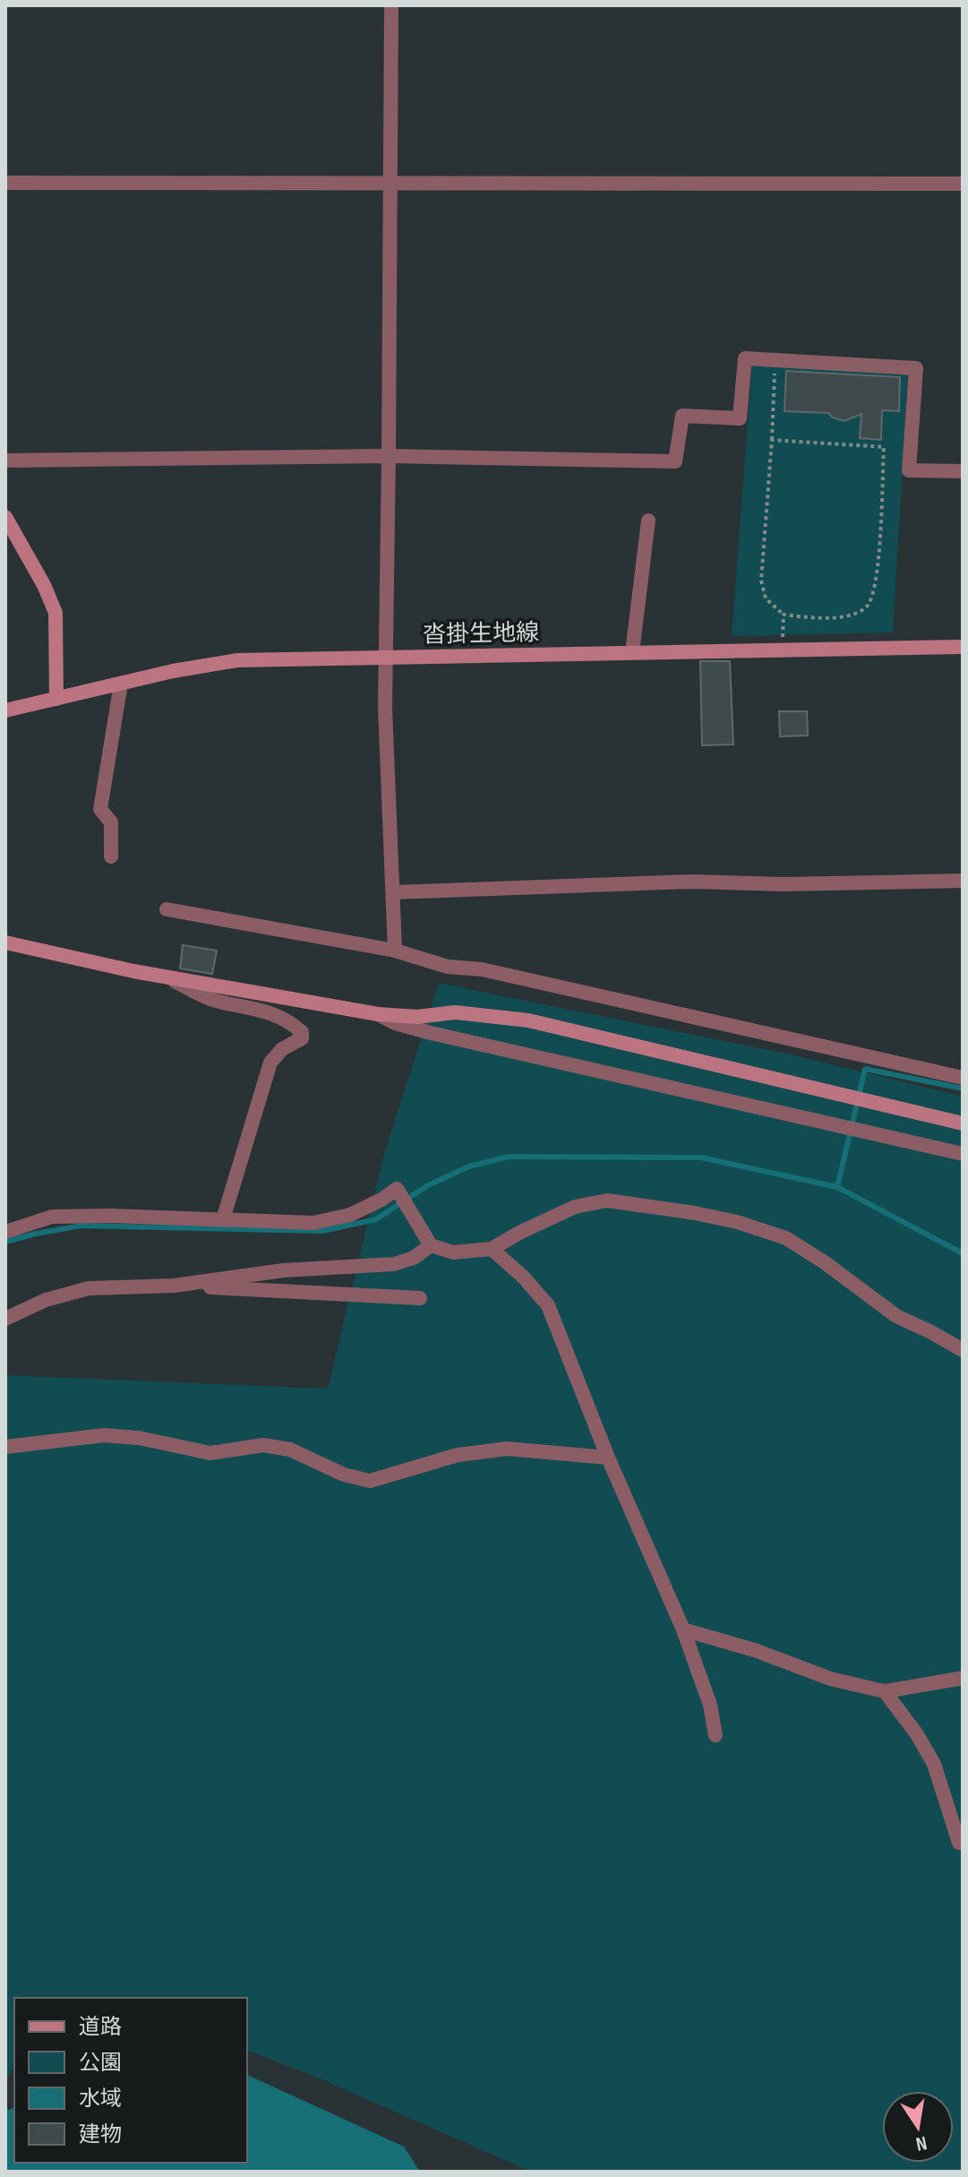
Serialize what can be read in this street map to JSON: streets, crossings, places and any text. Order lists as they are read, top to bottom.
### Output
{
  "streets": {
    "main road": ["沓掛生地線"]
  },
  "legend": [
    "道路",
    "公園",
    "水域",
    "建物"
  ],
  "north": "bottom"
}
